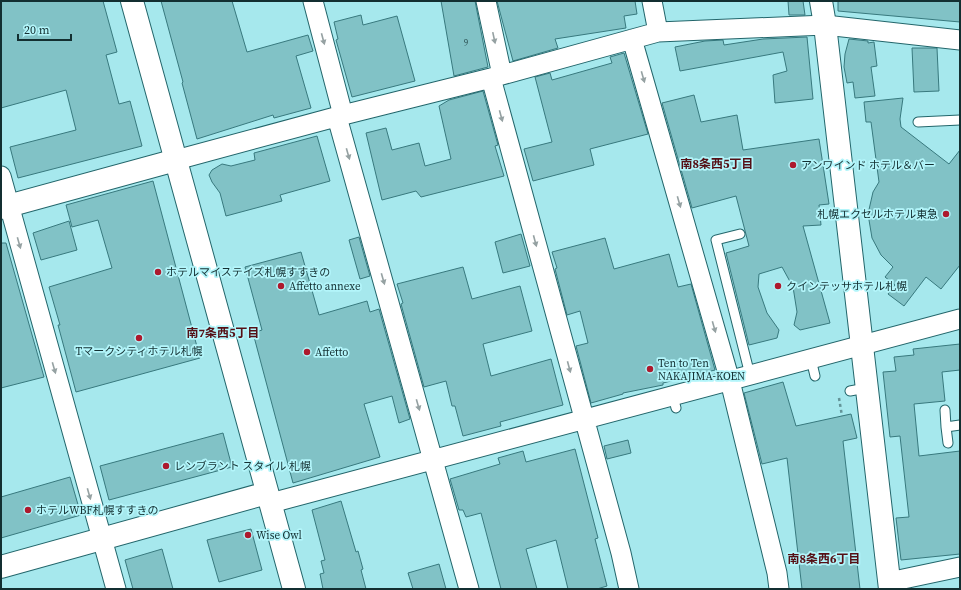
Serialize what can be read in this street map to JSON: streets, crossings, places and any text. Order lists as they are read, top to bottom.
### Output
{
  "districts": ["南8条西5丁目", "南7条西5丁目", "南8条西6丁目"],
  "places": [
    "アンワインド ホテル＆バー",
    "札幌エクセルホテル東急",
    "ホテルマイステイズ札幌すすきの",
    "Affetto annexe",
    "クインテッサホテル札幌",
    "Tマークシティホテル札幌",
    "Affetto",
    "Ten to Ten NAKAJIMA-KOEN",
    "レンブラント スタイル 札幌",
    "ホテルWBF札幌すすきの",
    "Wise Owl"
  ],
  "house_numbers": ["9"],
  "scale_bar": "20 m"
}
